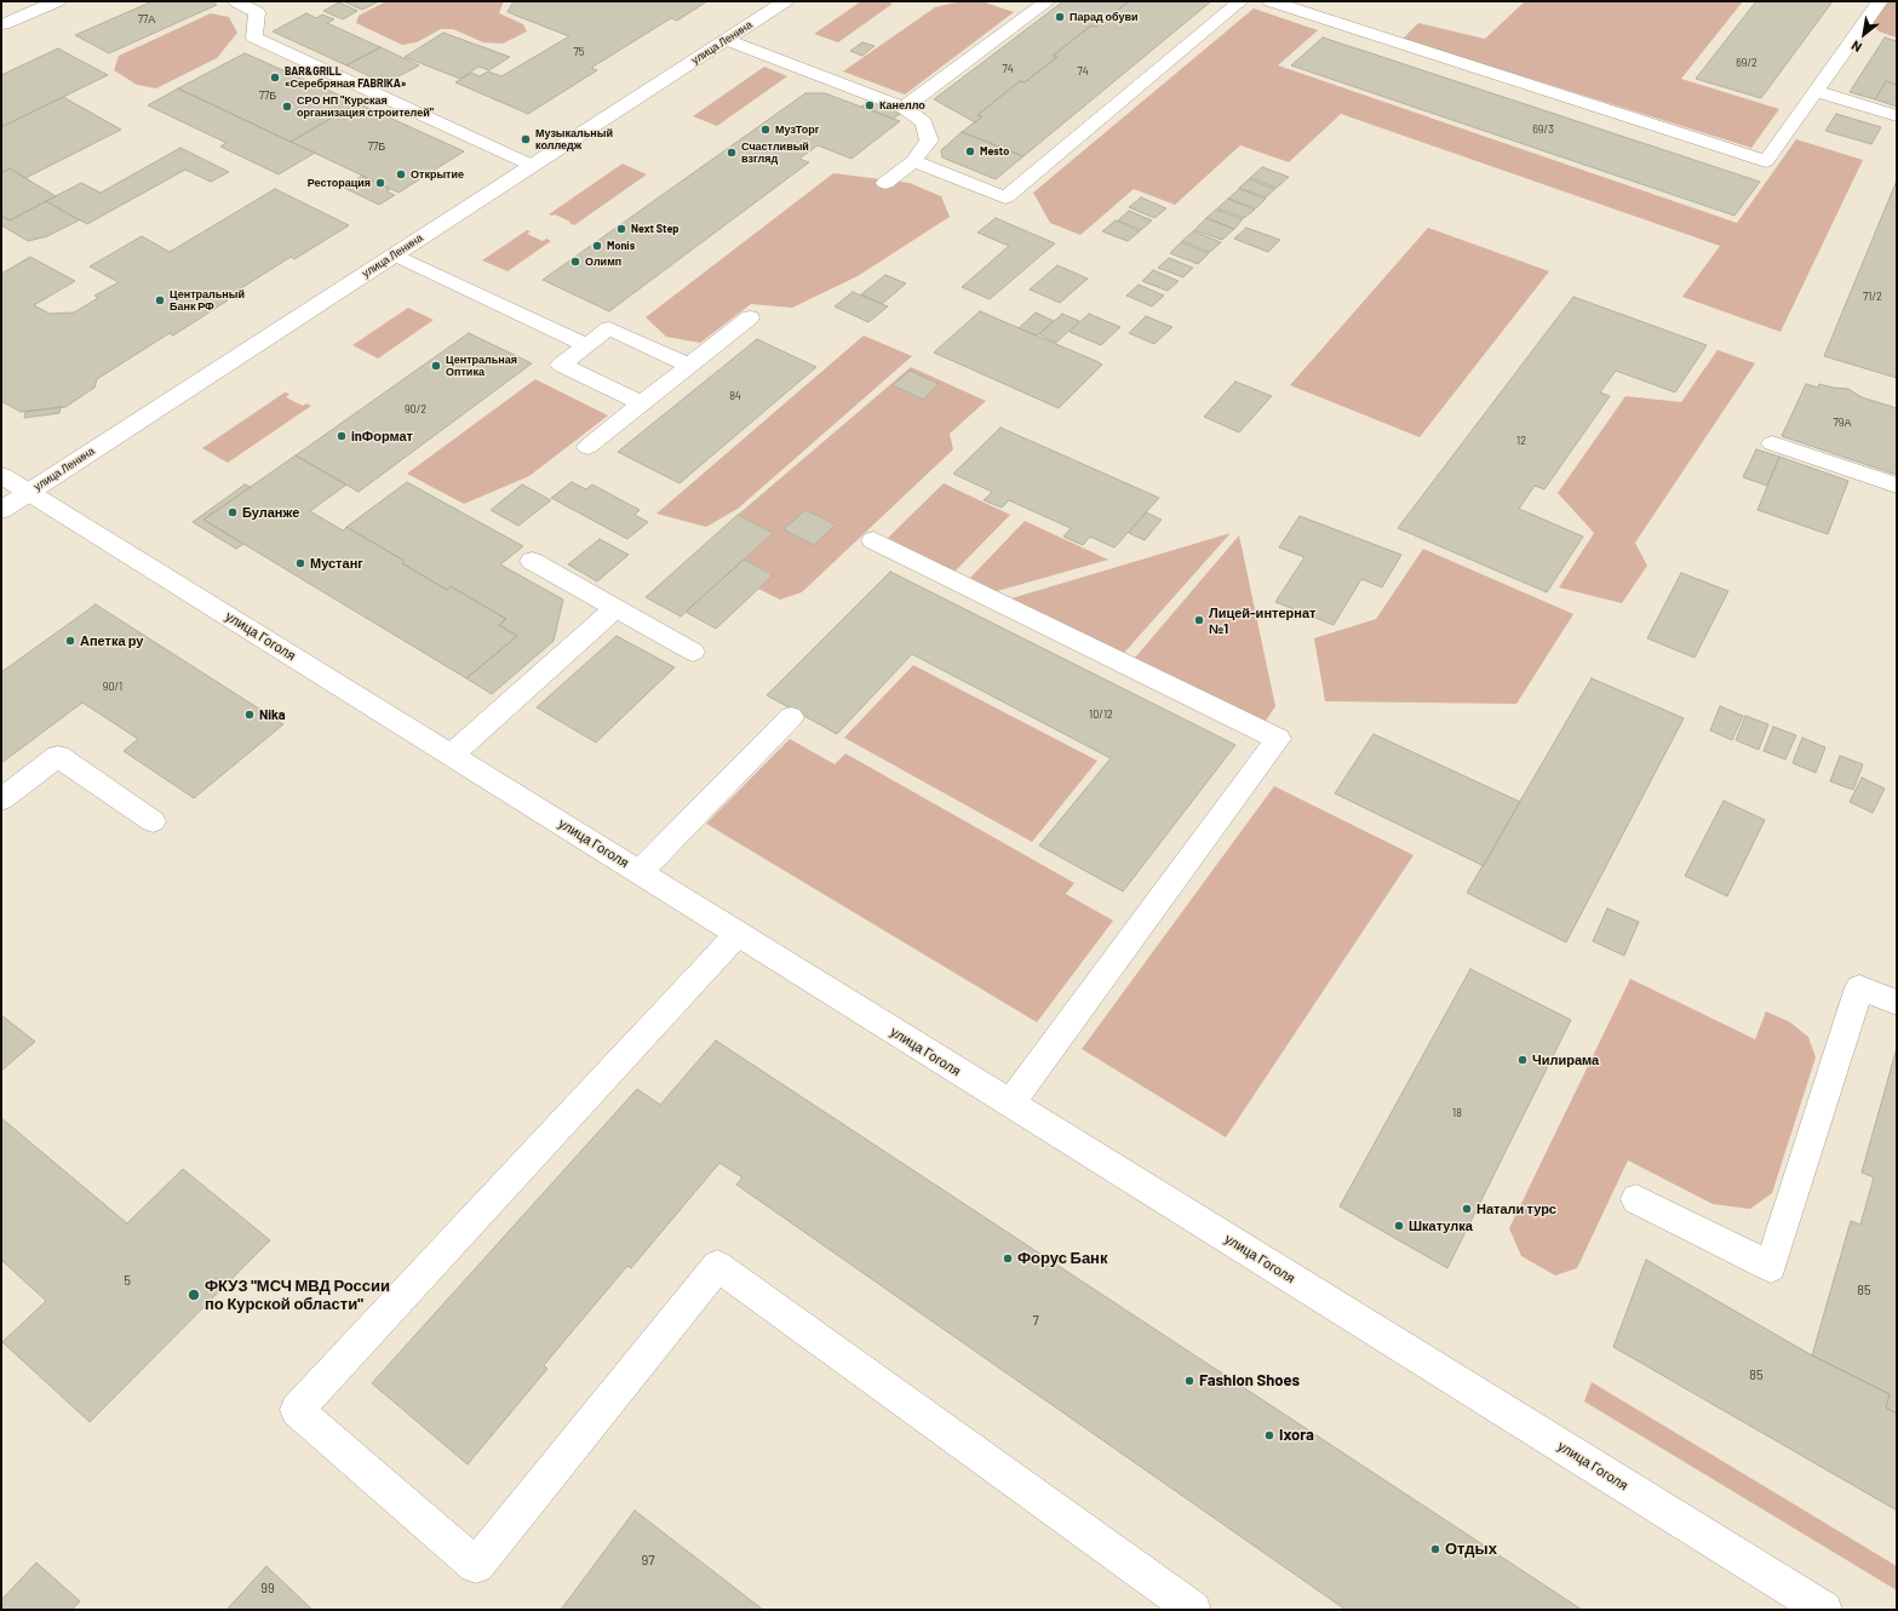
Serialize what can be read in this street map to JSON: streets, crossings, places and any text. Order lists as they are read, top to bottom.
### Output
{
  "streets": {
    "street": ["улица Ленина", "улица Гоголя"]
  },
  "crossings": [
    ["улица Ленина", "улица Гоголя"]
  ],
  "places": [
    "Парад обуви",
    "BAR&GRILL «Серебряная FABRIKA»",
    "Канелло",
    "СРО НП \"Курская организация строителей\"",
    "МузТорг",
    "Музыкальный колледж",
    "Mesto",
    "Счастливый взгляд",
    "Открытие",
    "Ресторация",
    "Next Step",
    "Monis",
    "Олимп",
    "Центральный Банк РФ",
    "Центральная Оптика",
    "inФормат",
    "Буланже",
    "Мустанг",
    "Лицей-интернат №1",
    "Апетка ру",
    "Nika",
    "Чилирама",
    "Натали турс",
    "Шкатулка",
    "Форус Банк",
    "ФКУЗ \"МСЧ МВД России по Курской области\"",
    "Fashion Shoes",
    "Ixora",
    "Отдых"
  ],
  "house_numbers": [
    "77А",
    "75",
    "69/2",
    "74",
    "74",
    "77Б",
    "69/3",
    "77Б",
    "71/2",
    "84",
    "90/2",
    "79А",
    "12",
    "90/1",
    "10/12",
    "18",
    "5",
    "85",
    "7",
    "85",
    "97",
    "99"
  ],
  "north": "bottom left"
}
